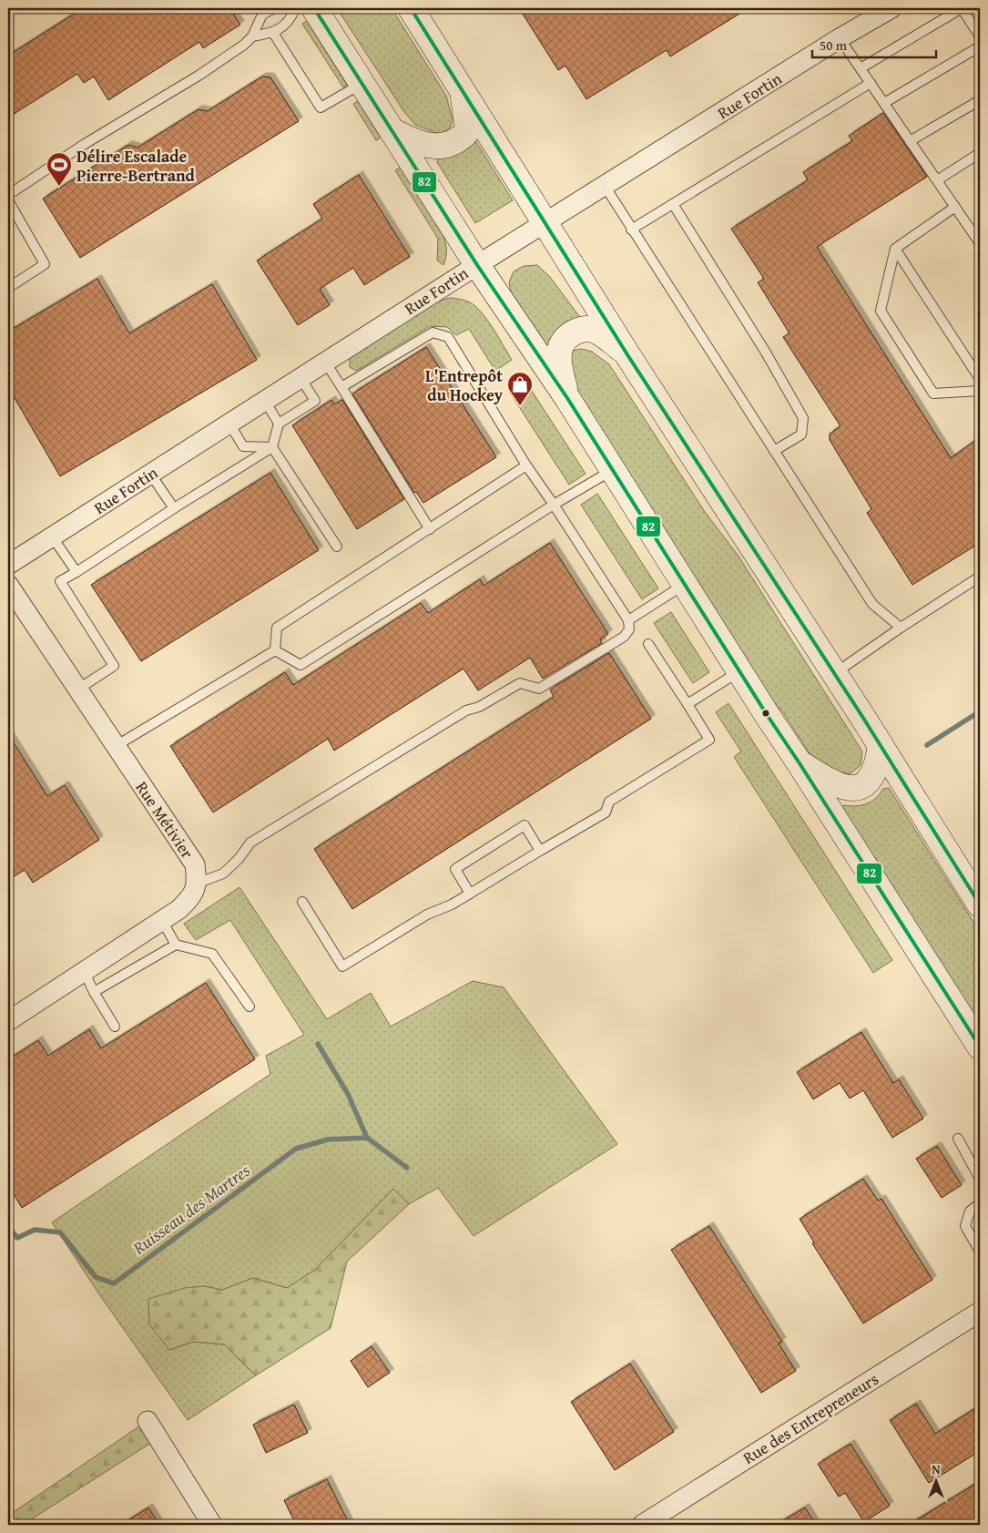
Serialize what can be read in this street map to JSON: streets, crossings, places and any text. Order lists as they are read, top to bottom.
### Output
{
  "streets": {
    "street": ["Rue Fortin", "Rue Métivier", "Rue des Entrepreneurs"]
  },
  "water": ["Ruisseau des Martres"],
  "places": {
    "sports": ["Délire Escalade Pierre-Bertrand"],
    "shop": ["L'Entrepôt du Hockey"]
  },
  "lines": ["transit line 82"],
  "scale_bar": "50 m",
  "north": "top"
}
